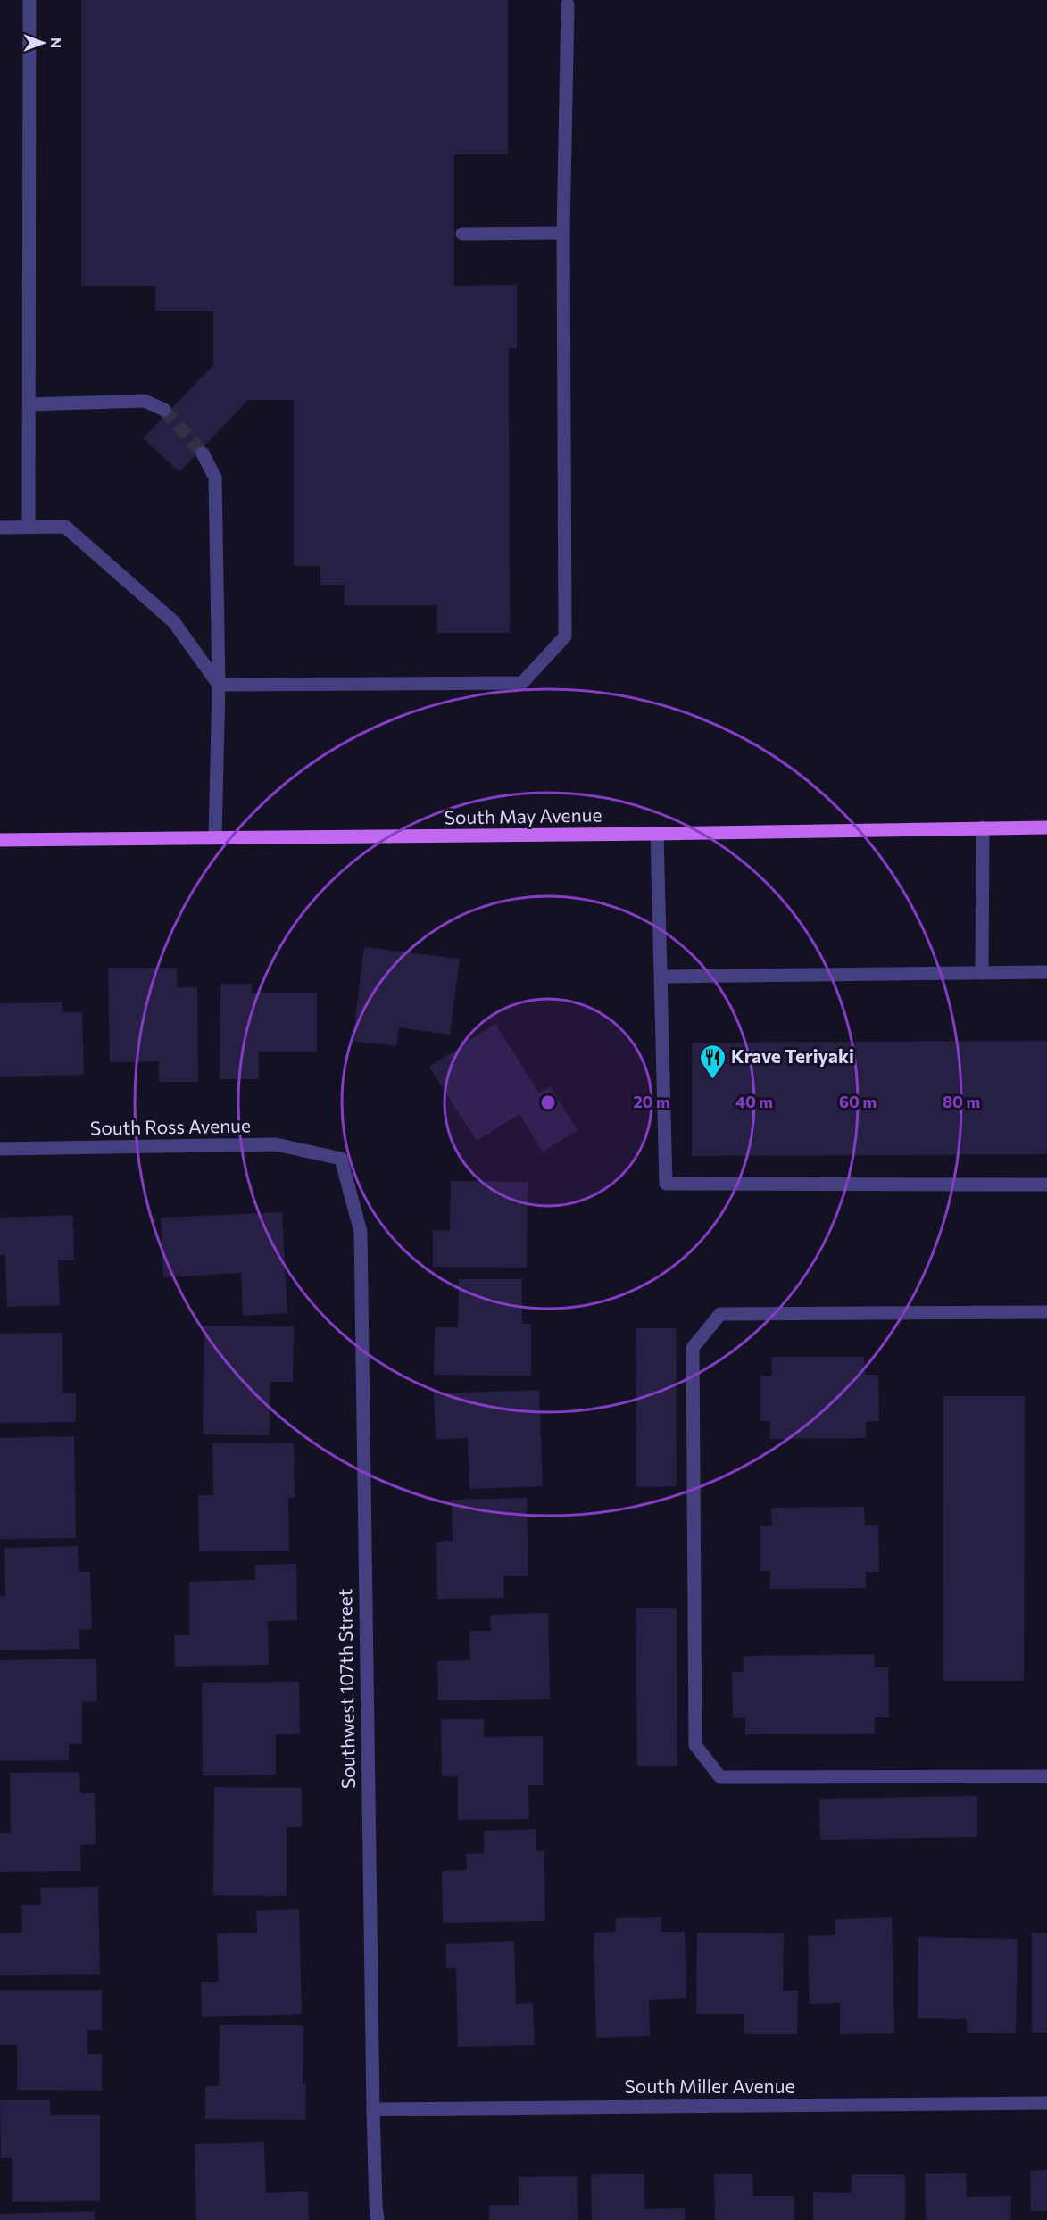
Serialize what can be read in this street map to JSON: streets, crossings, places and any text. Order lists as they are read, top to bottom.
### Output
{
  "streets": {
    "main road": ["South May Avenue"],
    "street": ["South Ross Avenue", "Southwest 107th Street", "South Miller Avenue"]
  },
  "crossings": [
    ["South Ross Avenue", "Southwest 107th Street"],
    ["Southwest 107th Street", "South Miller Avenue"]
  ],
  "places": {
    "restaurant": ["Krave Teriyaki"]
  },
  "north": "right",
  "rings": [
    "20 m",
    "40 m",
    "60 m",
    "80 m"
  ]
}
